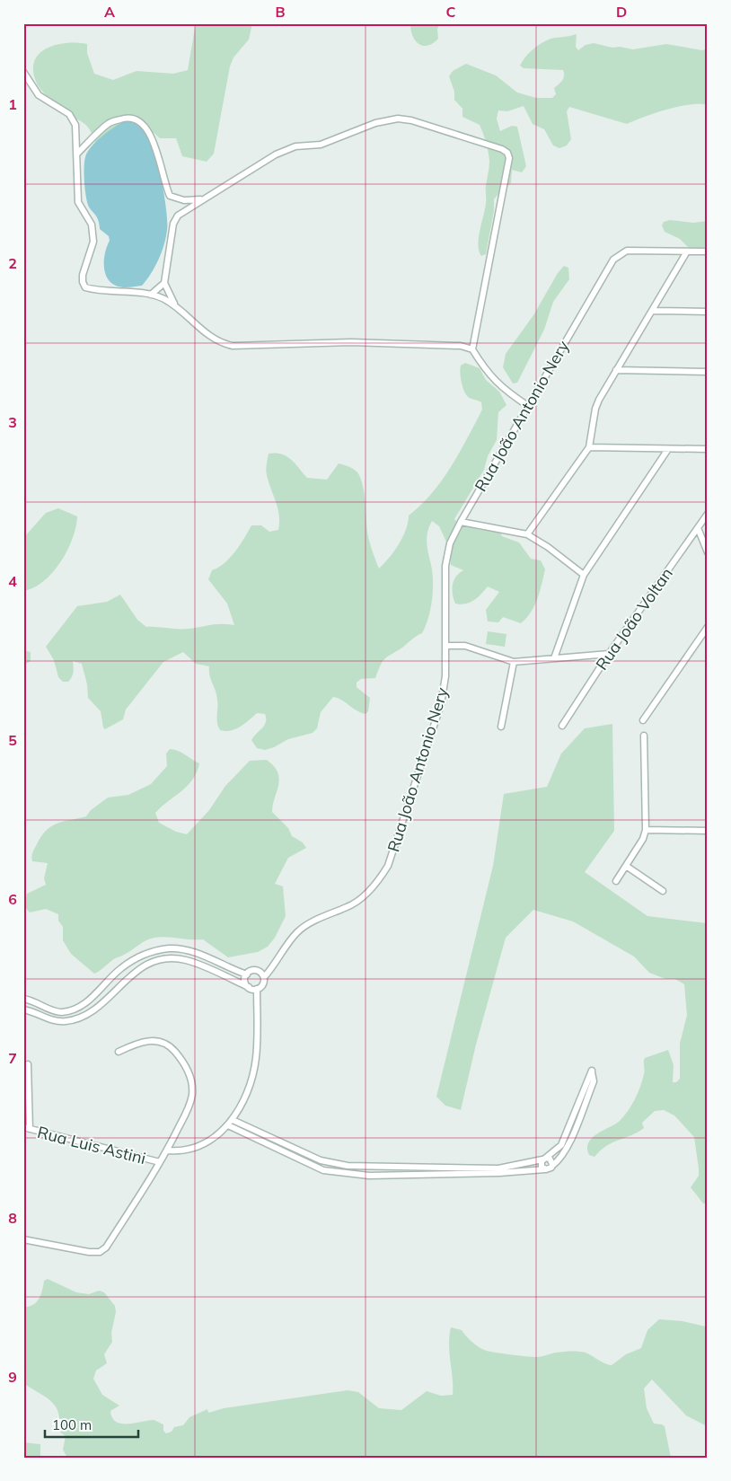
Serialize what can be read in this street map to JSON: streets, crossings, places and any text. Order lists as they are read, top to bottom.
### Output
{
  "streets": {
    "street": ["Rua João Antonio Nery", "Rua João Voltan", "Rua Luis Astini"]
  },
  "scale_bar": "100 m",
  "grid": {
    "columns": [
      "A",
      "B",
      "C",
      "D"
    ],
    "rows": [
      "1",
      "2",
      "3",
      "4",
      "5",
      "6",
      "7",
      "8",
      "9"
    ]
  }
}
